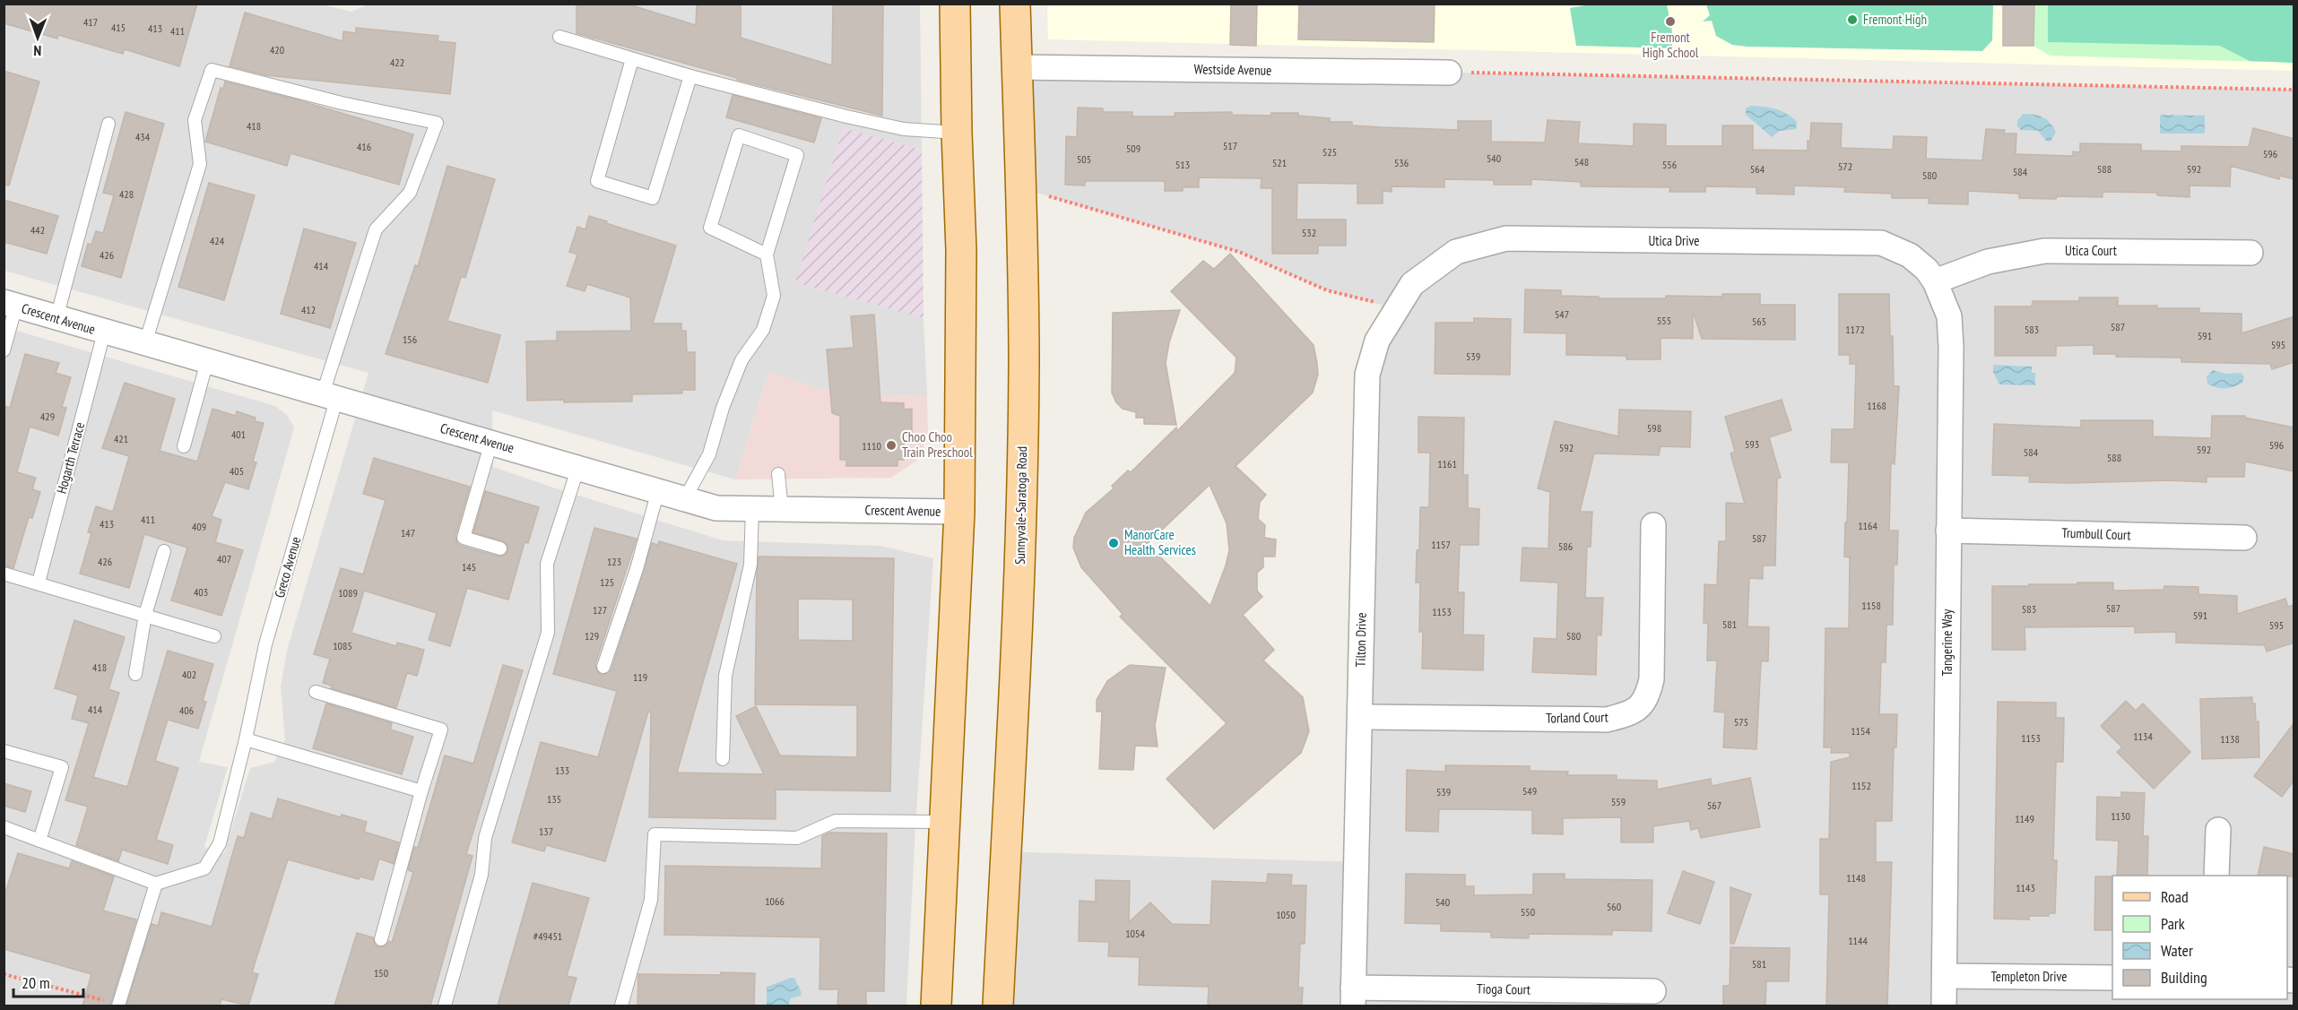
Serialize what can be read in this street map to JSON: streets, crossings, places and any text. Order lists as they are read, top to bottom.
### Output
{
  "streets": {
    "main road": ["Sunnyvale-Saratoga Road"],
    "street": [
      "Westside Avenue",
      "Utica Drive",
      "Utica Court",
      "Crescent Avenue",
      "Trumbull Court",
      "Tilton Drive",
      "Tangerine Way",
      "Torland Court",
      "Templeton Drive",
      "Tioga Court"
    ],
    "lane": ["Hogarth Terrace", "Greco Avenue"]
  },
  "crossings": [
    ["Westside Avenue", "Sunnyvale-Saratoga Road"],
    ["Utica Drive", "Utica Court"],
    ["Utica Drive", "Tilton Drive"],
    ["Utica Drive", "Tangerine Way"],
    ["Utica Court", "Tangerine Way"],
    ["Crescent Avenue", "Hogarth Terrace"],
    ["Crescent Avenue", "Greco Avenue"],
    ["Trumbull Court", "Tangerine Way"],
    ["Tilton Drive", "Torland Court"],
    ["Tilton Drive", "Tioga Court"],
    ["Tangerine Way", "Templeton Drive"]
  ],
  "places": [
    "Fremont High",
    "Fremont High School",
    "Choo Choo Train Preschool",
    "ManorCare Health Services"
  ],
  "house_numbers": [
    "417",
    "415",
    "413",
    "411",
    "420",
    "422",
    "418",
    "434",
    "517",
    "416",
    "509",
    "525",
    "596",
    "540",
    "505",
    "548",
    "521",
    "536",
    "513",
    "556",
    "572",
    "564",
    "588",
    "592",
    "584",
    "580",
    "428",
    "442",
    "532",
    "424",
    "426",
    "414",
    "412",
    "547",
    "555",
    "565",
    "587",
    "1172",
    "583",
    "591",
    "156",
    "595",
    "539",
    "1168",
    "429",
    "598",
    "401",
    "421",
    "593",
    "596",
    "1110",
    "592",
    "592",
    "584",
    "588",
    "1161",
    "405",
    "411",
    "413",
    "1164",
    "409",
    "147",
    "587",
    "1157",
    "586",
    "407",
    "426",
    "123",
    "145",
    "125",
    "403",
    "1089",
    "1158",
    "587",
    "583",
    "127",
    "1153",
    "591",
    "581",
    "595",
    "129",
    "580",
    "1085",
    "418",
    "402",
    "119",
    "414",
    "406",
    "575",
    "1154",
    "1134",
    "1153",
    "1138",
    "133",
    "1152",
    "549",
    "539",
    "135",
    "559",
    "567",
    "1130",
    "1149",
    "137",
    "1148",
    "1143",
    "1066",
    "540",
    "560",
    "550",
    "1050",
    "1054",
    "#49451",
    "1144",
    "581",
    "150"
  ],
  "legend": [
    "Road",
    "Park",
    "Water",
    "Building"
  ],
  "scale_bar": "20 m",
  "north": "bottom"
}
